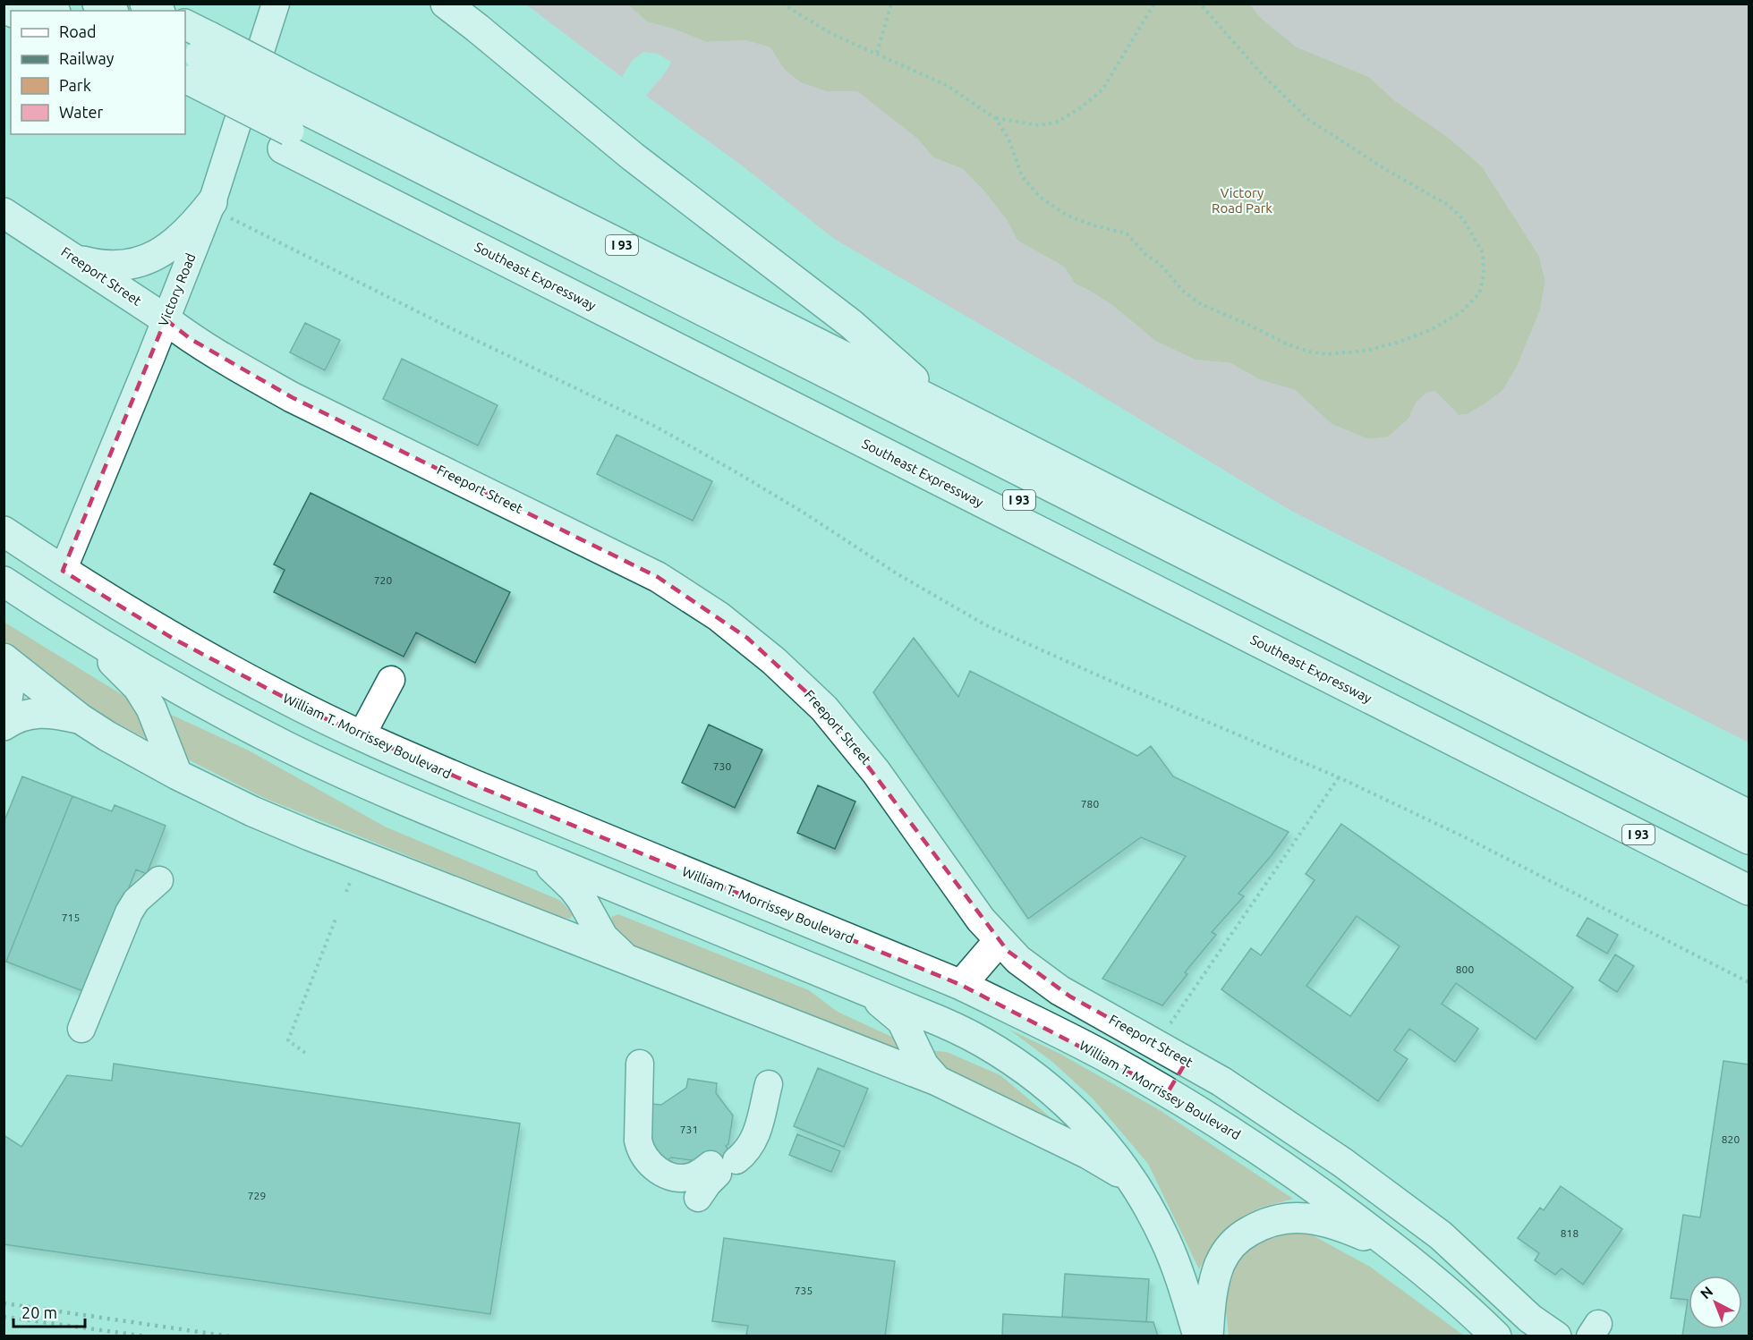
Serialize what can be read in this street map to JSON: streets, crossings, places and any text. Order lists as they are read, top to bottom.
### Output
{
  "streets": {
    "main road": [
      "I 93",
      "Freeport Street",
      "Southeast Expressway",
      "William T. Morrissey Boulevard"
    ],
    "street": ["Victory Road"]
  },
  "crossings": [
    ["I 93", "Southeast Expressway"],
    ["Freeport Street", "Victory Road"],
    ["Victory Road", "William T. Morrissey Boulevard"]
  ],
  "parks": ["Victory Road Park"],
  "house_numbers": [
    "720",
    "730",
    "780",
    "715",
    "800",
    "731",
    "820",
    "729",
    "818",
    "735"
  ],
  "legend": [
    "Road",
    "Railway",
    "Park",
    "Water"
  ],
  "scale_bar": "20 m",
  "north": "top left"
}
